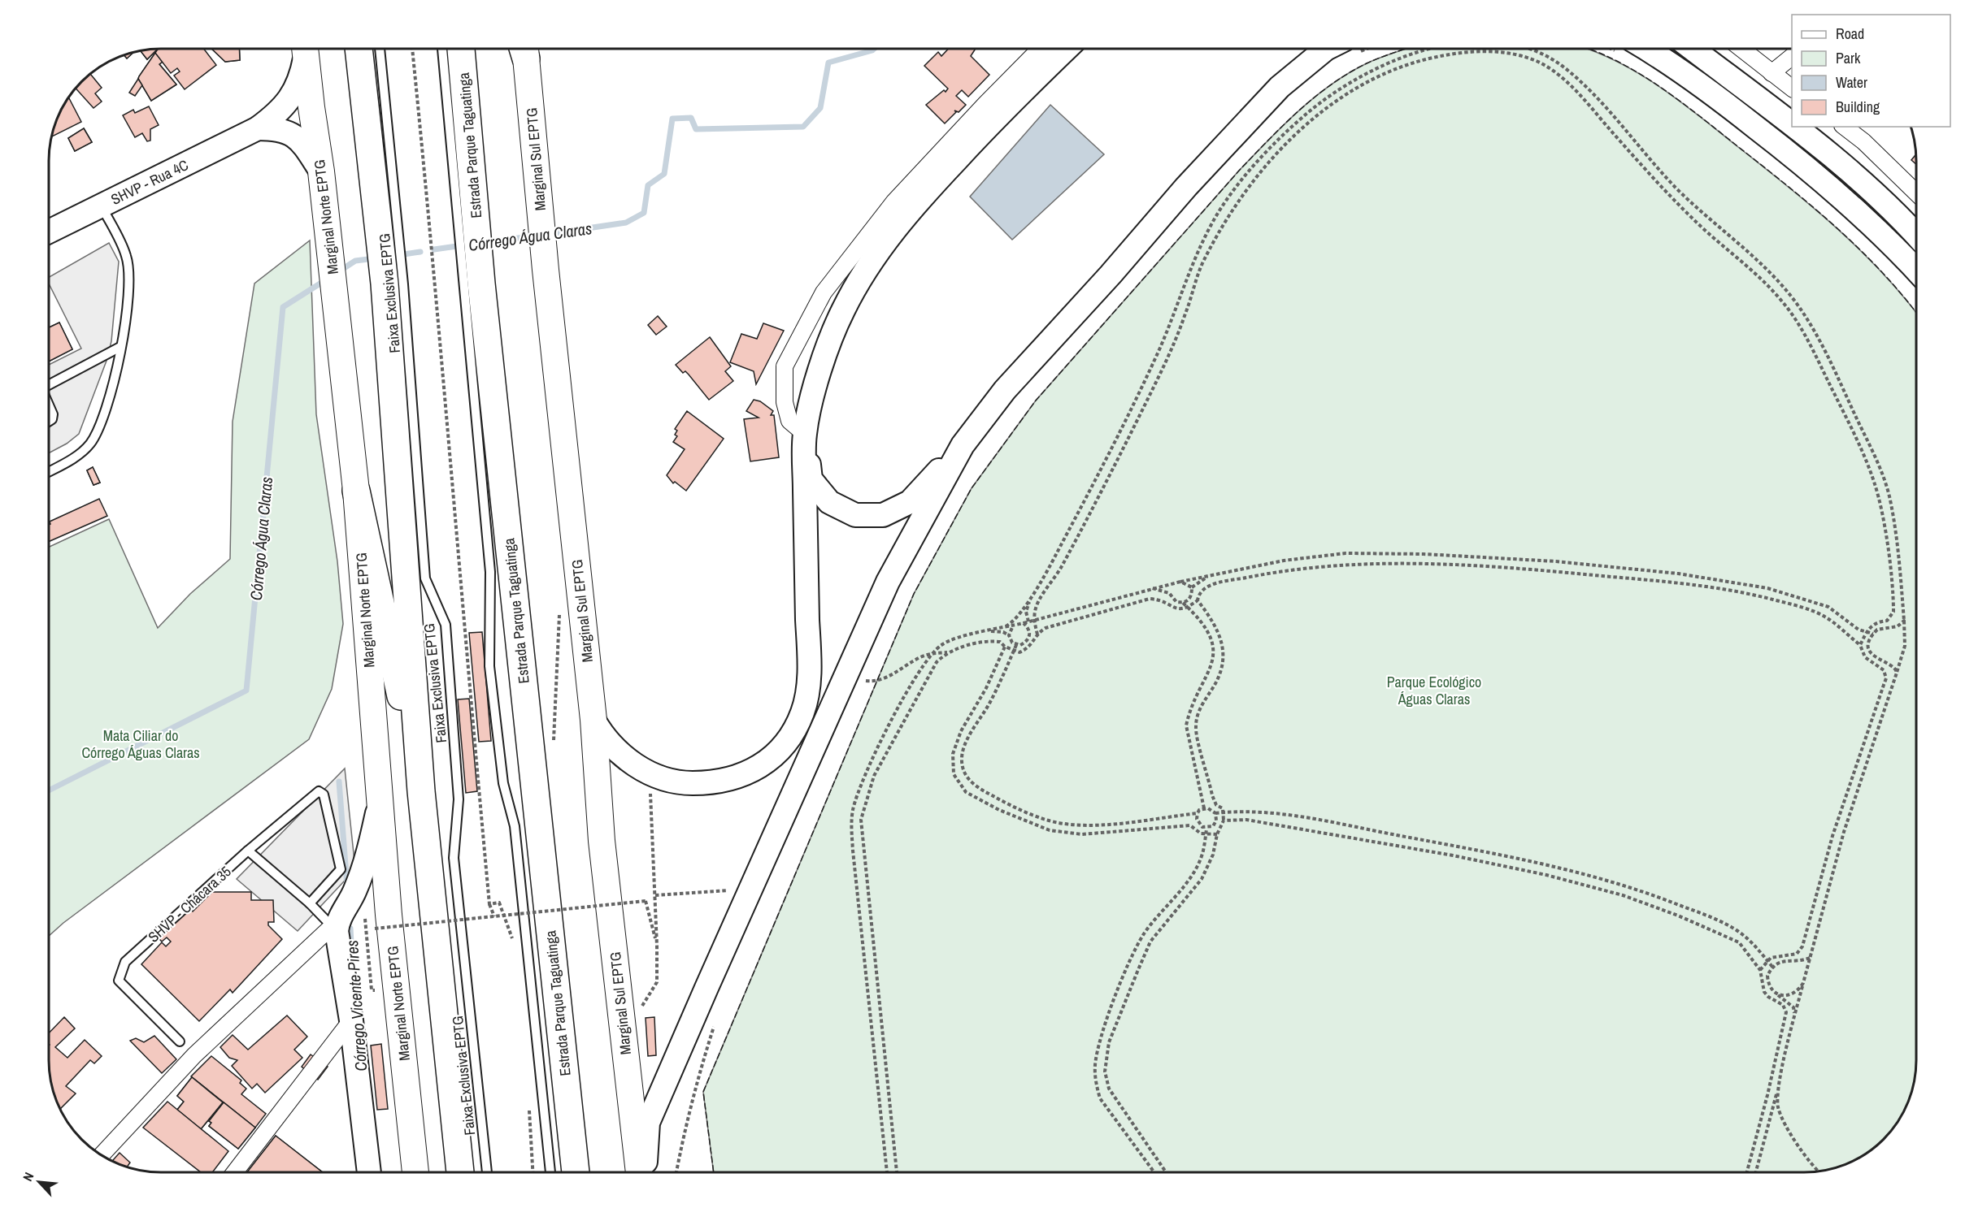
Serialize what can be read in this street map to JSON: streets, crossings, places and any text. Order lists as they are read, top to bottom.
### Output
{
  "streets": {
    "highway": ["Estrada Parque Taguatinga"],
    "main road": ["Marginal Sul EPTG", "Marginal Norte EPTG"],
    "street": ["SHVP - Rua 4C"],
    "lane": ["Faixa Exclusiva EPTG", "SHVP - Chácara 35"]
  },
  "water": ["Córrego Água Claras", "Córrego Vicente Pires"],
  "parks": ["Parque Ecológico Águas Claras", "Mata Ciliar do Córrego Águas Claras"],
  "legend": [
    "Road",
    "Park",
    "Water",
    "Building"
  ],
  "north": "top left"
}
